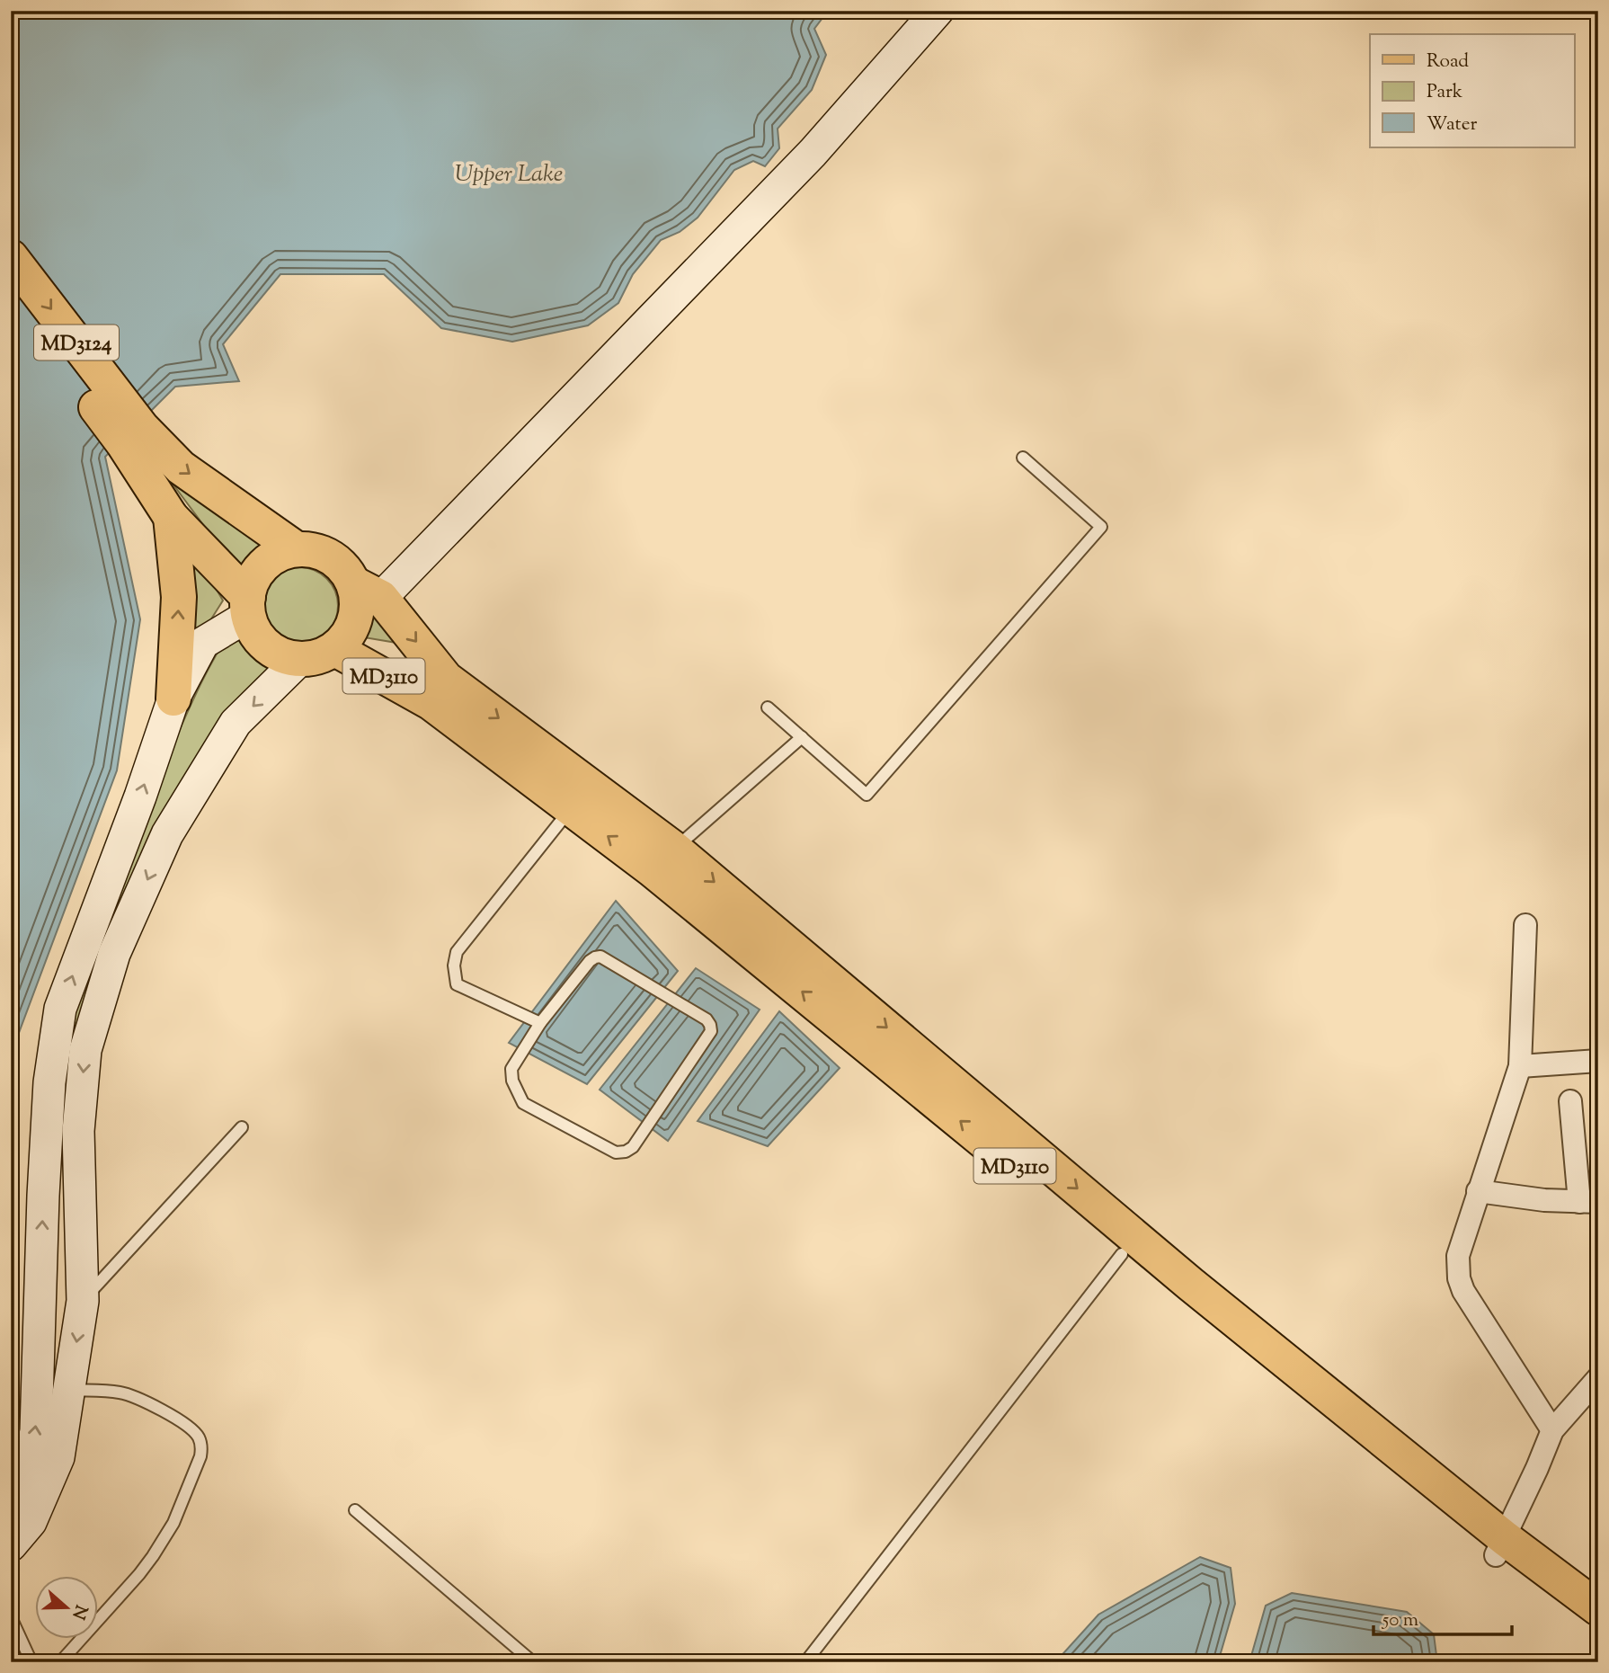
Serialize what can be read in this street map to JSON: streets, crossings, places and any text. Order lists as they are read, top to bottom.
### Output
{
  "streets": {
    "main road": ["MD3124", "MD3110"]
  },
  "water": ["Upper Lake"],
  "legend": ["Road", "Park", "Water"],
  "scale_bar": "50 m",
  "north": "right"
}
